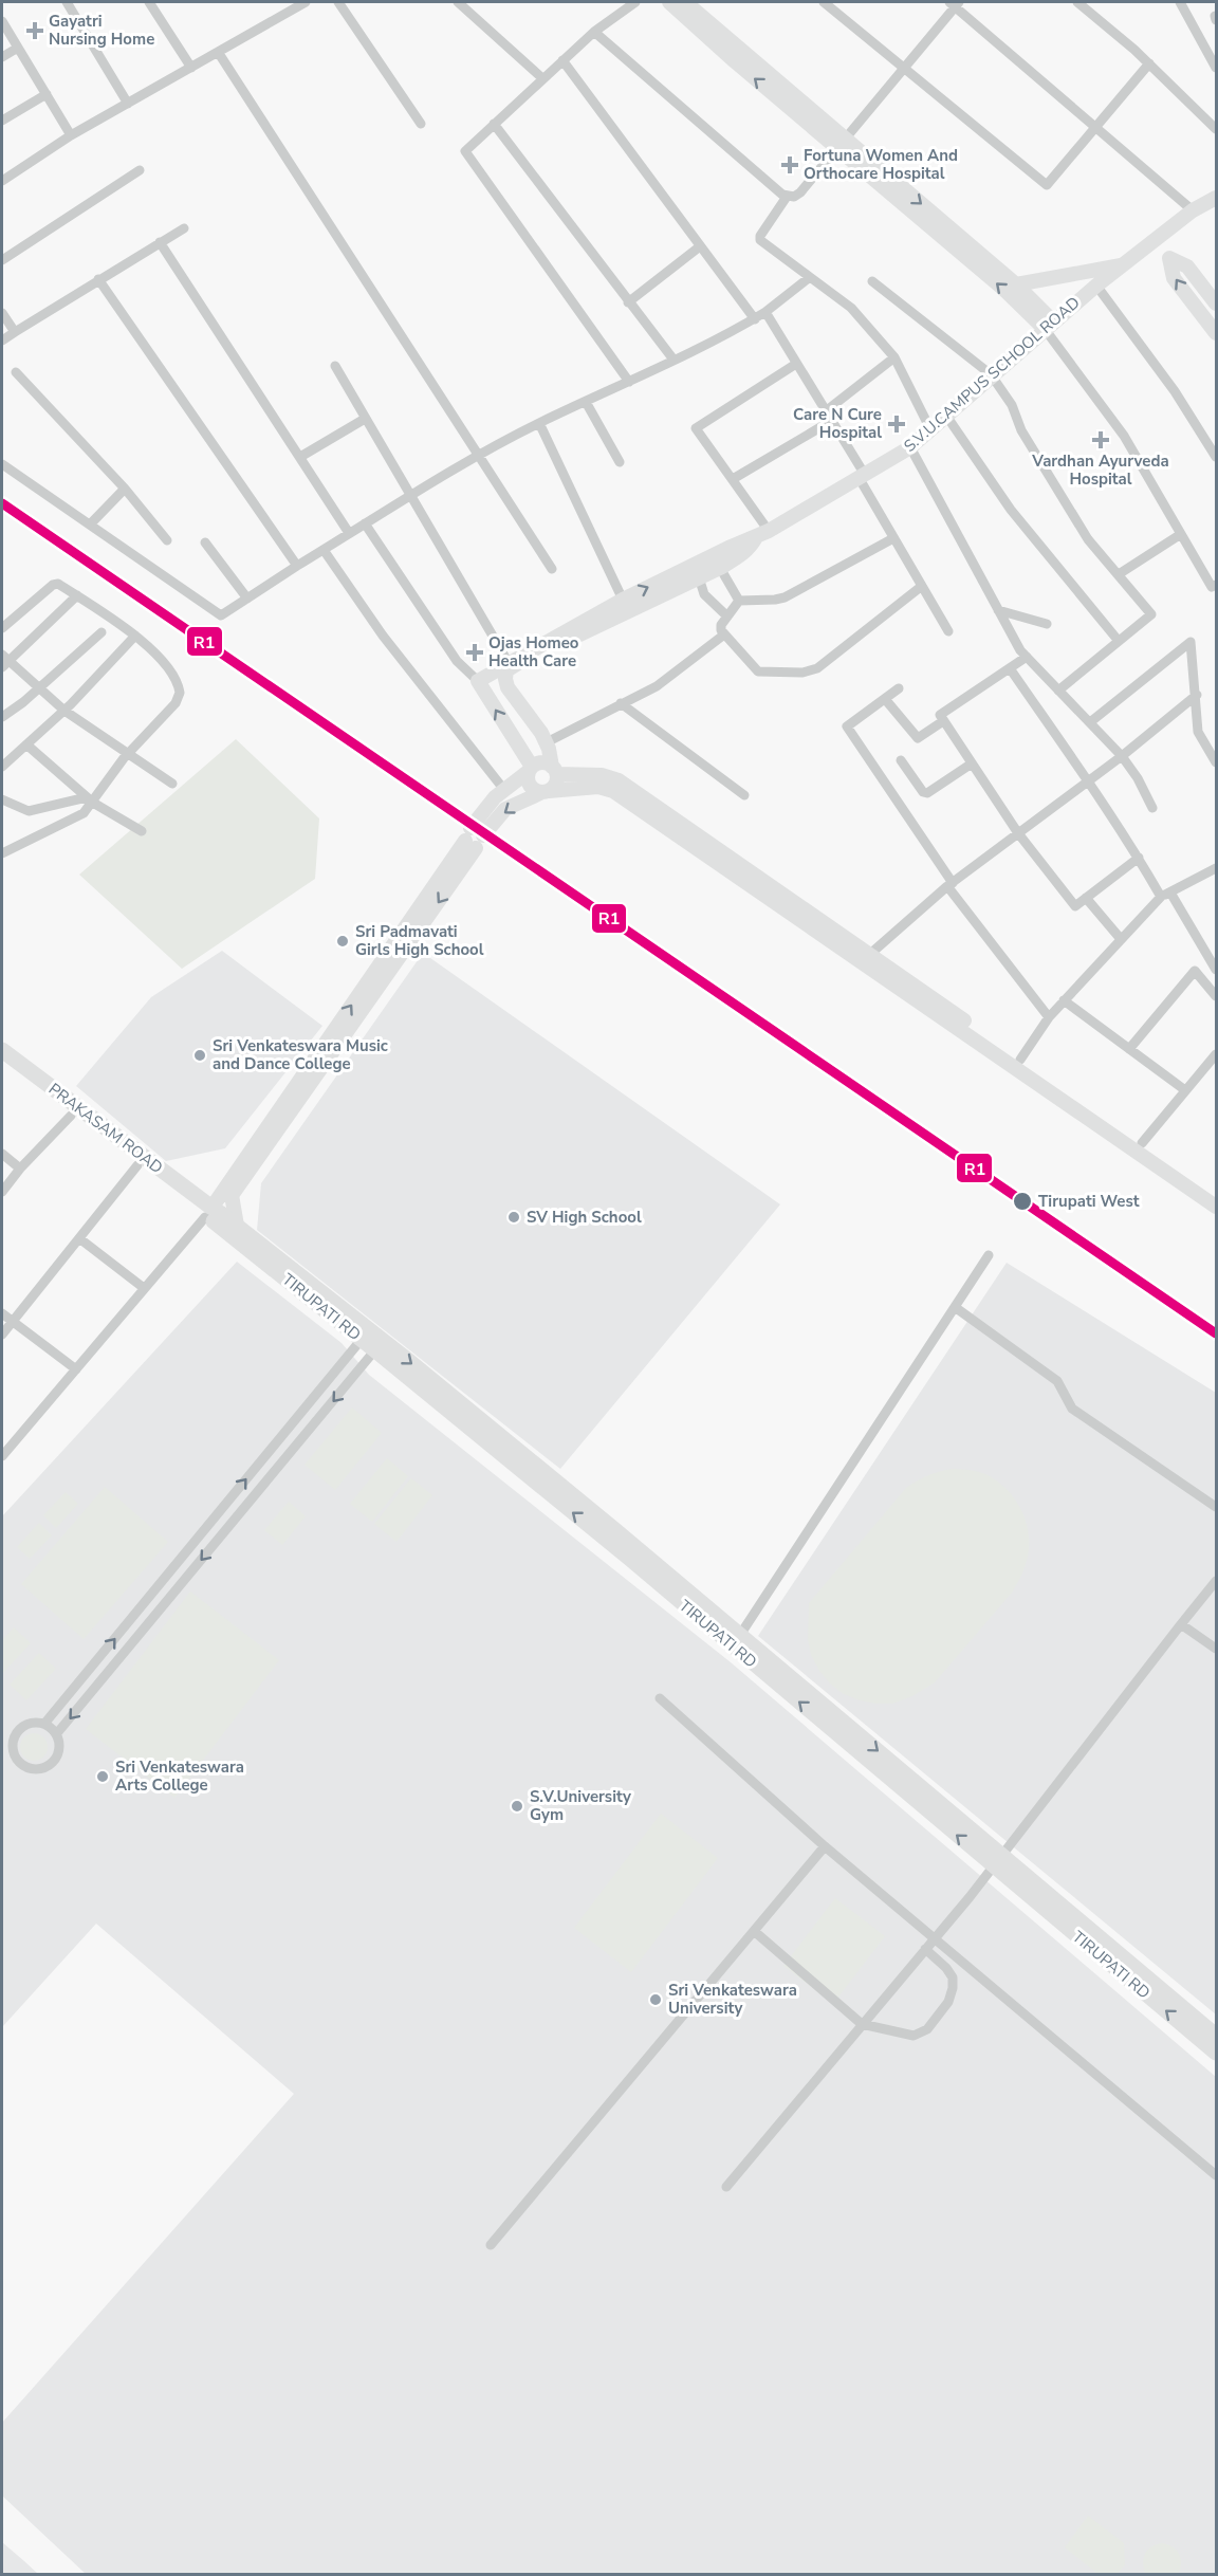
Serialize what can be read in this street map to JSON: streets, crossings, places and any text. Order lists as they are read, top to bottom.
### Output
{
  "streets": {
    "main road": ["PRAKASAM ROAD", "TIRUPATI RD"],
    "street": ["S.V.U.CAMPUS SCHOOL ROAD"]
  },
  "crossings": [
    ["PRAKASAM ROAD", "TIRUPATI RD"]
  ],
  "places": {
    "health": [
      "Gayatri Nursing Home",
      "Fortuna Women And Orthocare Hospital",
      "Care N Cure Hospital",
      "Vardhan Ayurveda Hospital",
      "Ojas Homeo Health Care"
    ],
    "other": [
      "Sri Padmavati Girls High School",
      "Sri Venkateswara Music and Dance College",
      "Tirupati West",
      "SV High School",
      "Sri Venkateswara Arts College",
      "S.V.University Gym",
      "Sri Venkateswara University"
    ]
  },
  "lines": ["transit line R1"]
}
